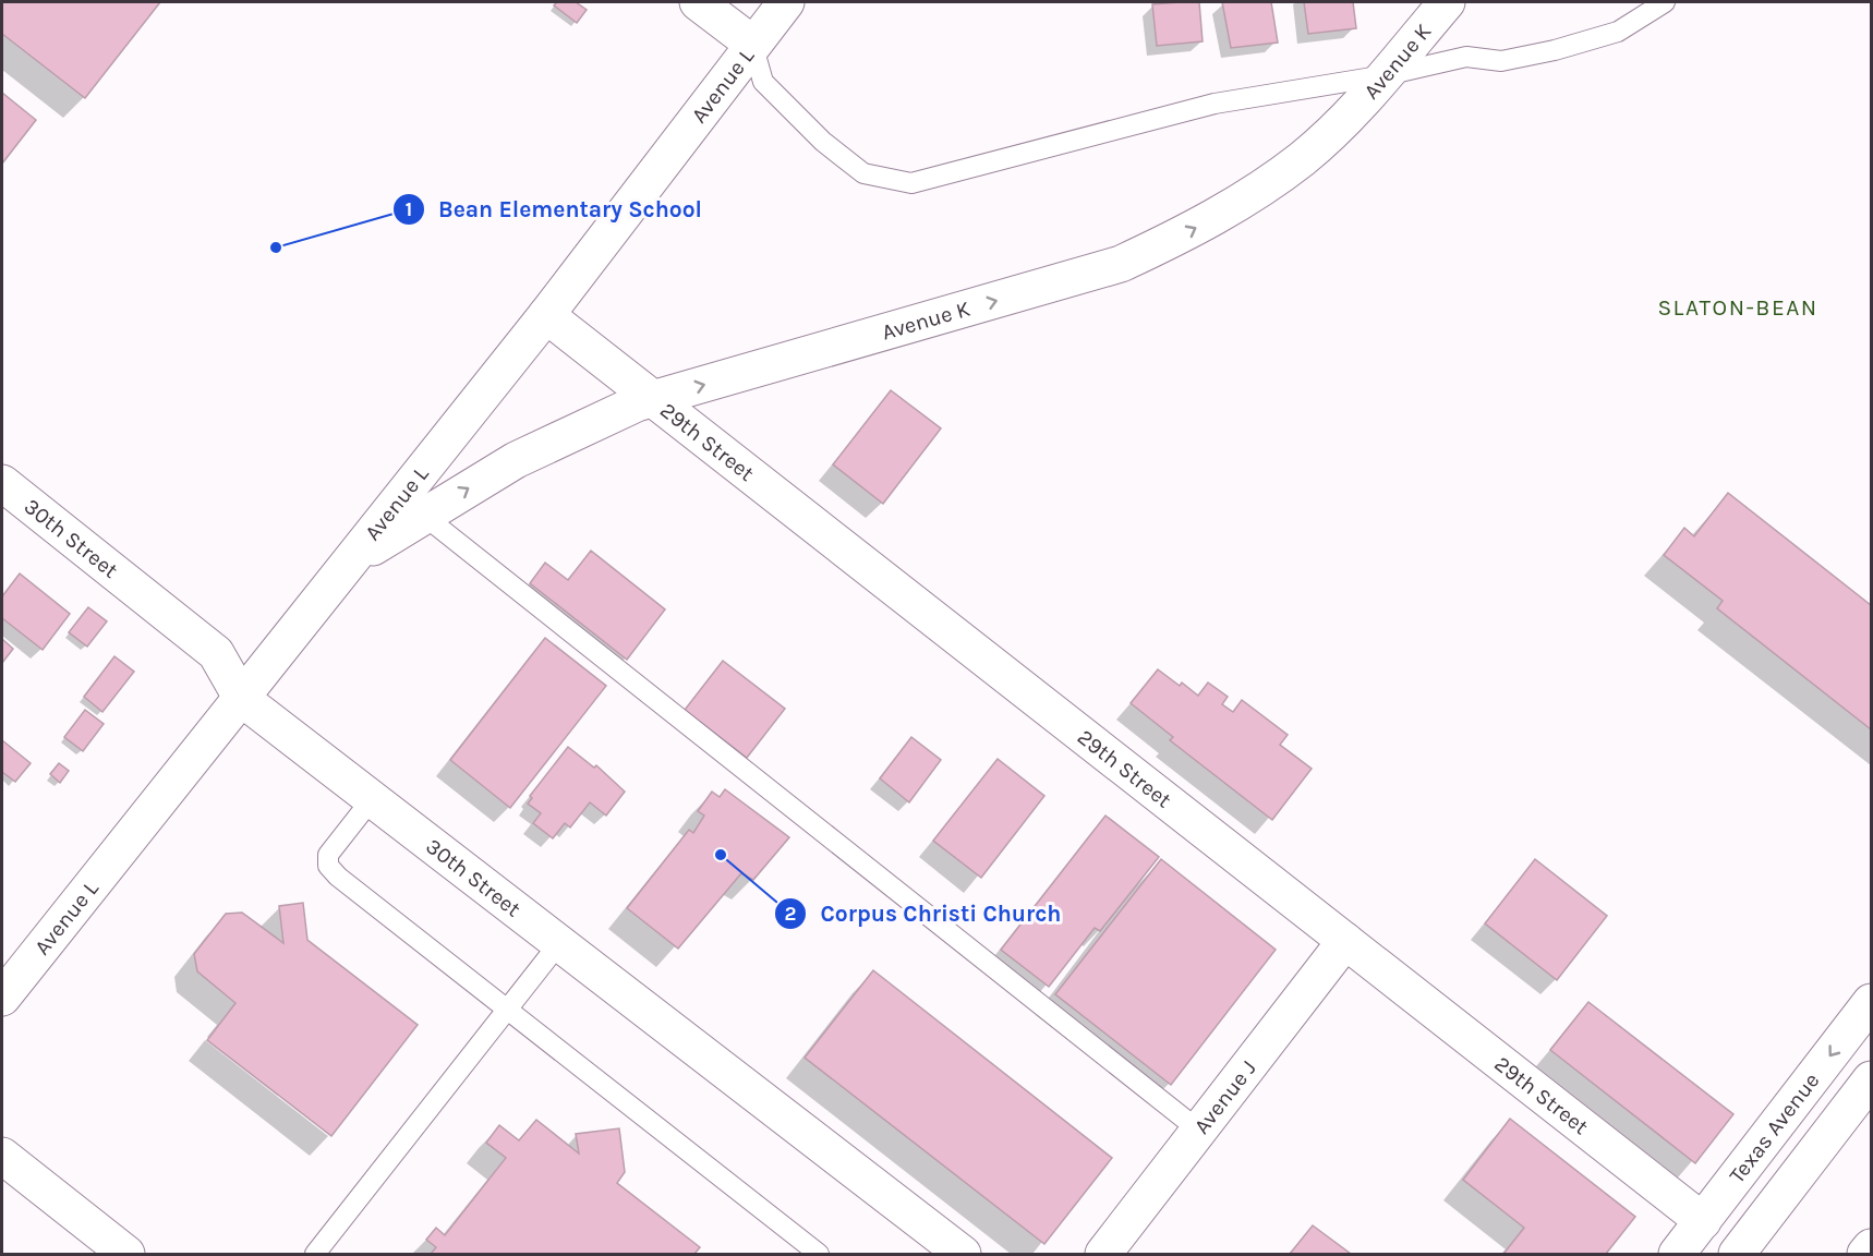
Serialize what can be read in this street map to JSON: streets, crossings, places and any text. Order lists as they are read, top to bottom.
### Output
{
  "streets": {
    "main road": [
      "Avenue K",
      "Avenue L",
      "29th Street",
      "30th Street",
      "Avenue J",
      "Texas Avenue"
    ]
  },
  "crossings": [
    ["Avenue K", "Avenue L"],
    ["Avenue K", "29th Street"],
    ["Avenue L", "29th Street"],
    ["Avenue L", "30th Street"],
    ["29th Street", "Avenue J"],
    ["29th Street", "Texas Avenue"]
  ],
  "one_way": ["Avenue K"],
  "districts": ["SLATON-BEAN"],
  "places": ["Bean Elementary School", "Corpus Christi Church"]
}
